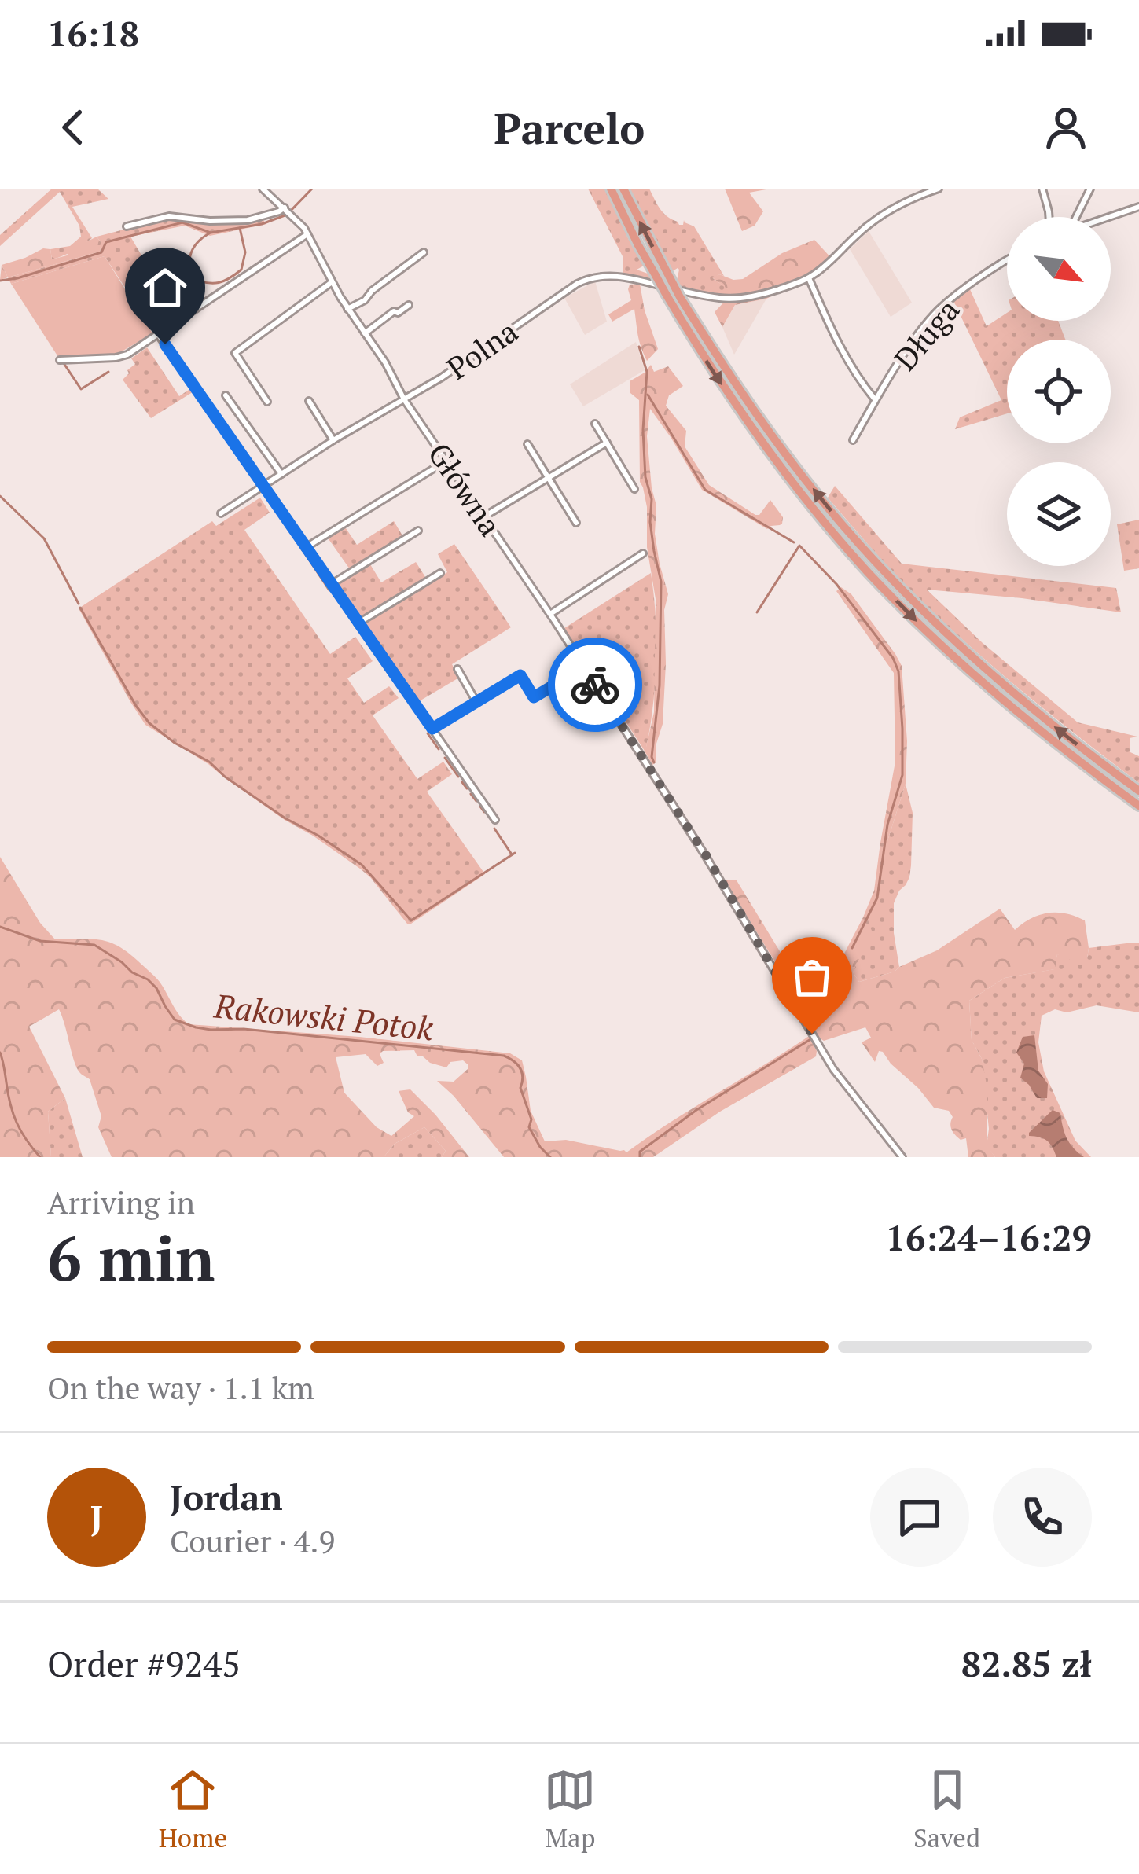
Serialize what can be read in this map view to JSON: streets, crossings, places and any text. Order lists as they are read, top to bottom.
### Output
{
  "streets": {
    "street": ["Długa", "Polna", "Główna"]
  },
  "crossings": [
    ["Polna", "Główna"]
  ],
  "water": ["Rakowski Potok"],
  "north": "bottom right",
  "page": {
    "status": "16:18",
    "header": "Parcelo",
    "heading": ["6 min", "Arriving in", "16:24–16:29"],
    "panel": [
      "Jordan",
      "Courier · 4.9",
      "Order #9245",
      "82.85 zł"
    ],
    "bar": "On the way · 1.1 km",
    "round": "J",
    "tabs": ["Home", "Map", "Saved"]
  }
}
